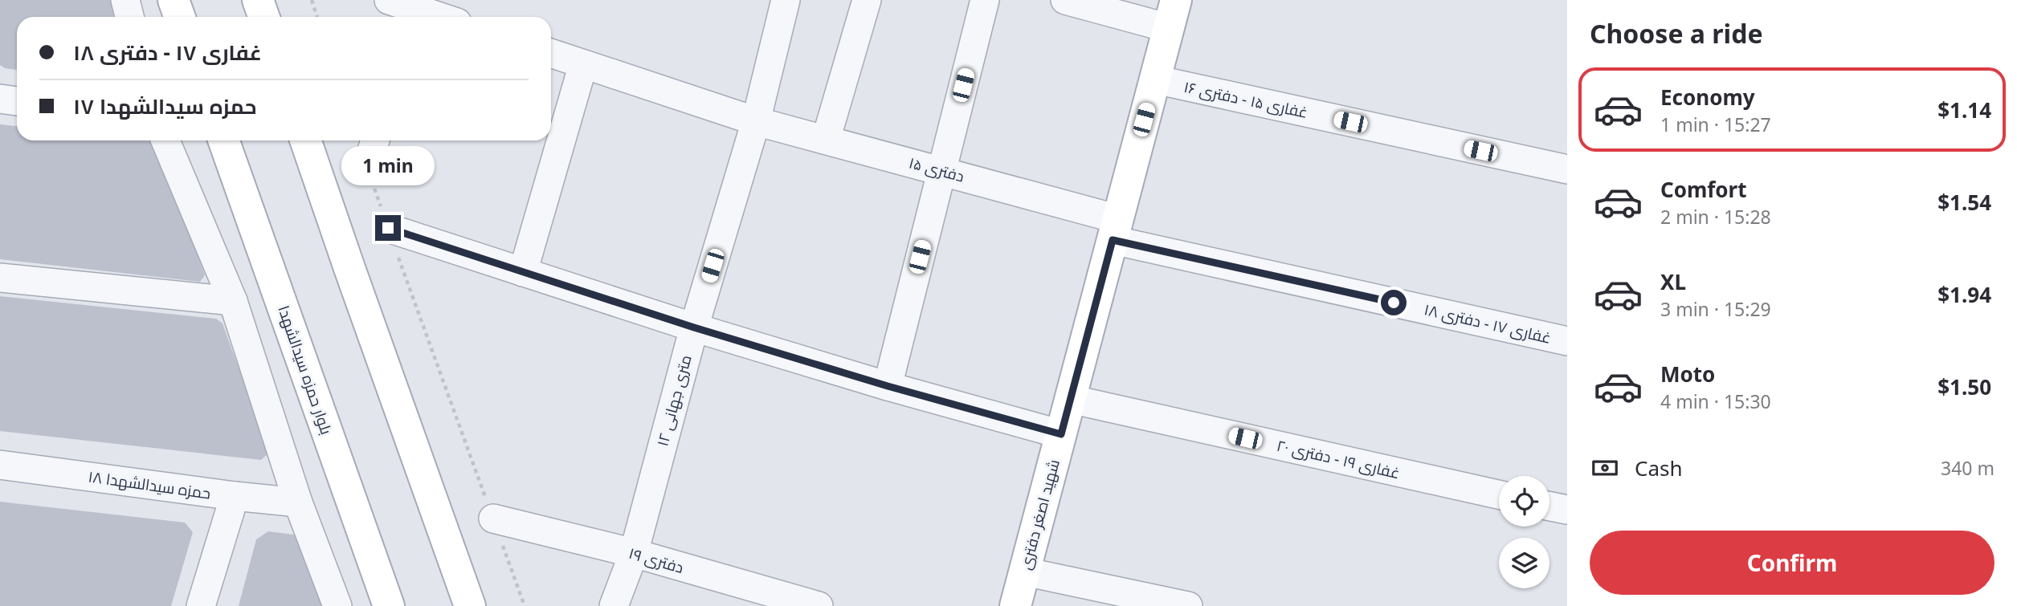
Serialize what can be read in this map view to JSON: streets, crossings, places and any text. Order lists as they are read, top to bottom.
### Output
{
  "streets": {
    "main road": ["بلوار حمزه سیدالشهدا", "شهید اصغر دفتری"],
    "street": [
      "غفاری ۱۵ - دفتری ۱۶",
      "دفتری ۱۵",
      "غفاری ۱۷ - دفتری ۱۸",
      "۱۲ متری جهانی",
      "غفاری ۱۹ - دفتری ۲۰",
      "حمزه سیدالشهدا ۱۸",
      "دفتری ۱۹"
    ]
  },
  "crossings": [
    ["غفاری ۱۵ - دفتری ۱۶", "شهید اصغر دفتری"],
    ["دفتری ۱۵", "غفاری ۱۷ - دفتری ۱۸"],
    ["دفتری ۱۵", "۱۲ متری جهانی"],
    ["دفتری ۱۵", "شهید اصغر دفتری"],
    ["غفاری ۱۷ - دفتری ۱۸", "شهید اصغر دفتری"],
    ["۱۲ متری جهانی", "دفتری ۱۹"],
    ["غفاری ۱۹ - دفتری ۲۰", "شهید اصغر دفتری"]
  ],
  "page": {
    "heading": "Choose a ride",
    "banner": ["غفاری ۱۷ - دفتری ۱۸", "حمزه سیدالشهدا ۱۷"],
    "list": [
      {
        "name": "Economy",
        "note": "1 min · 15:27",
        "value": "$1.14"
      },
      {
        "name": "Comfort",
        "note": "2 min · 15:28",
        "value": "$1.54"
      },
      {
        "name": "XL",
        "note": "3 min · 15:29",
        "value": "$1.94"
      },
      {
        "name": "Moto",
        "note": "4 min · 15:30",
        "value": "$1.50"
      }
    ],
    "bubble": "1 min",
    "pay": ["Cash", "340 m"],
    "buttons": "Confirm"
  }
}
